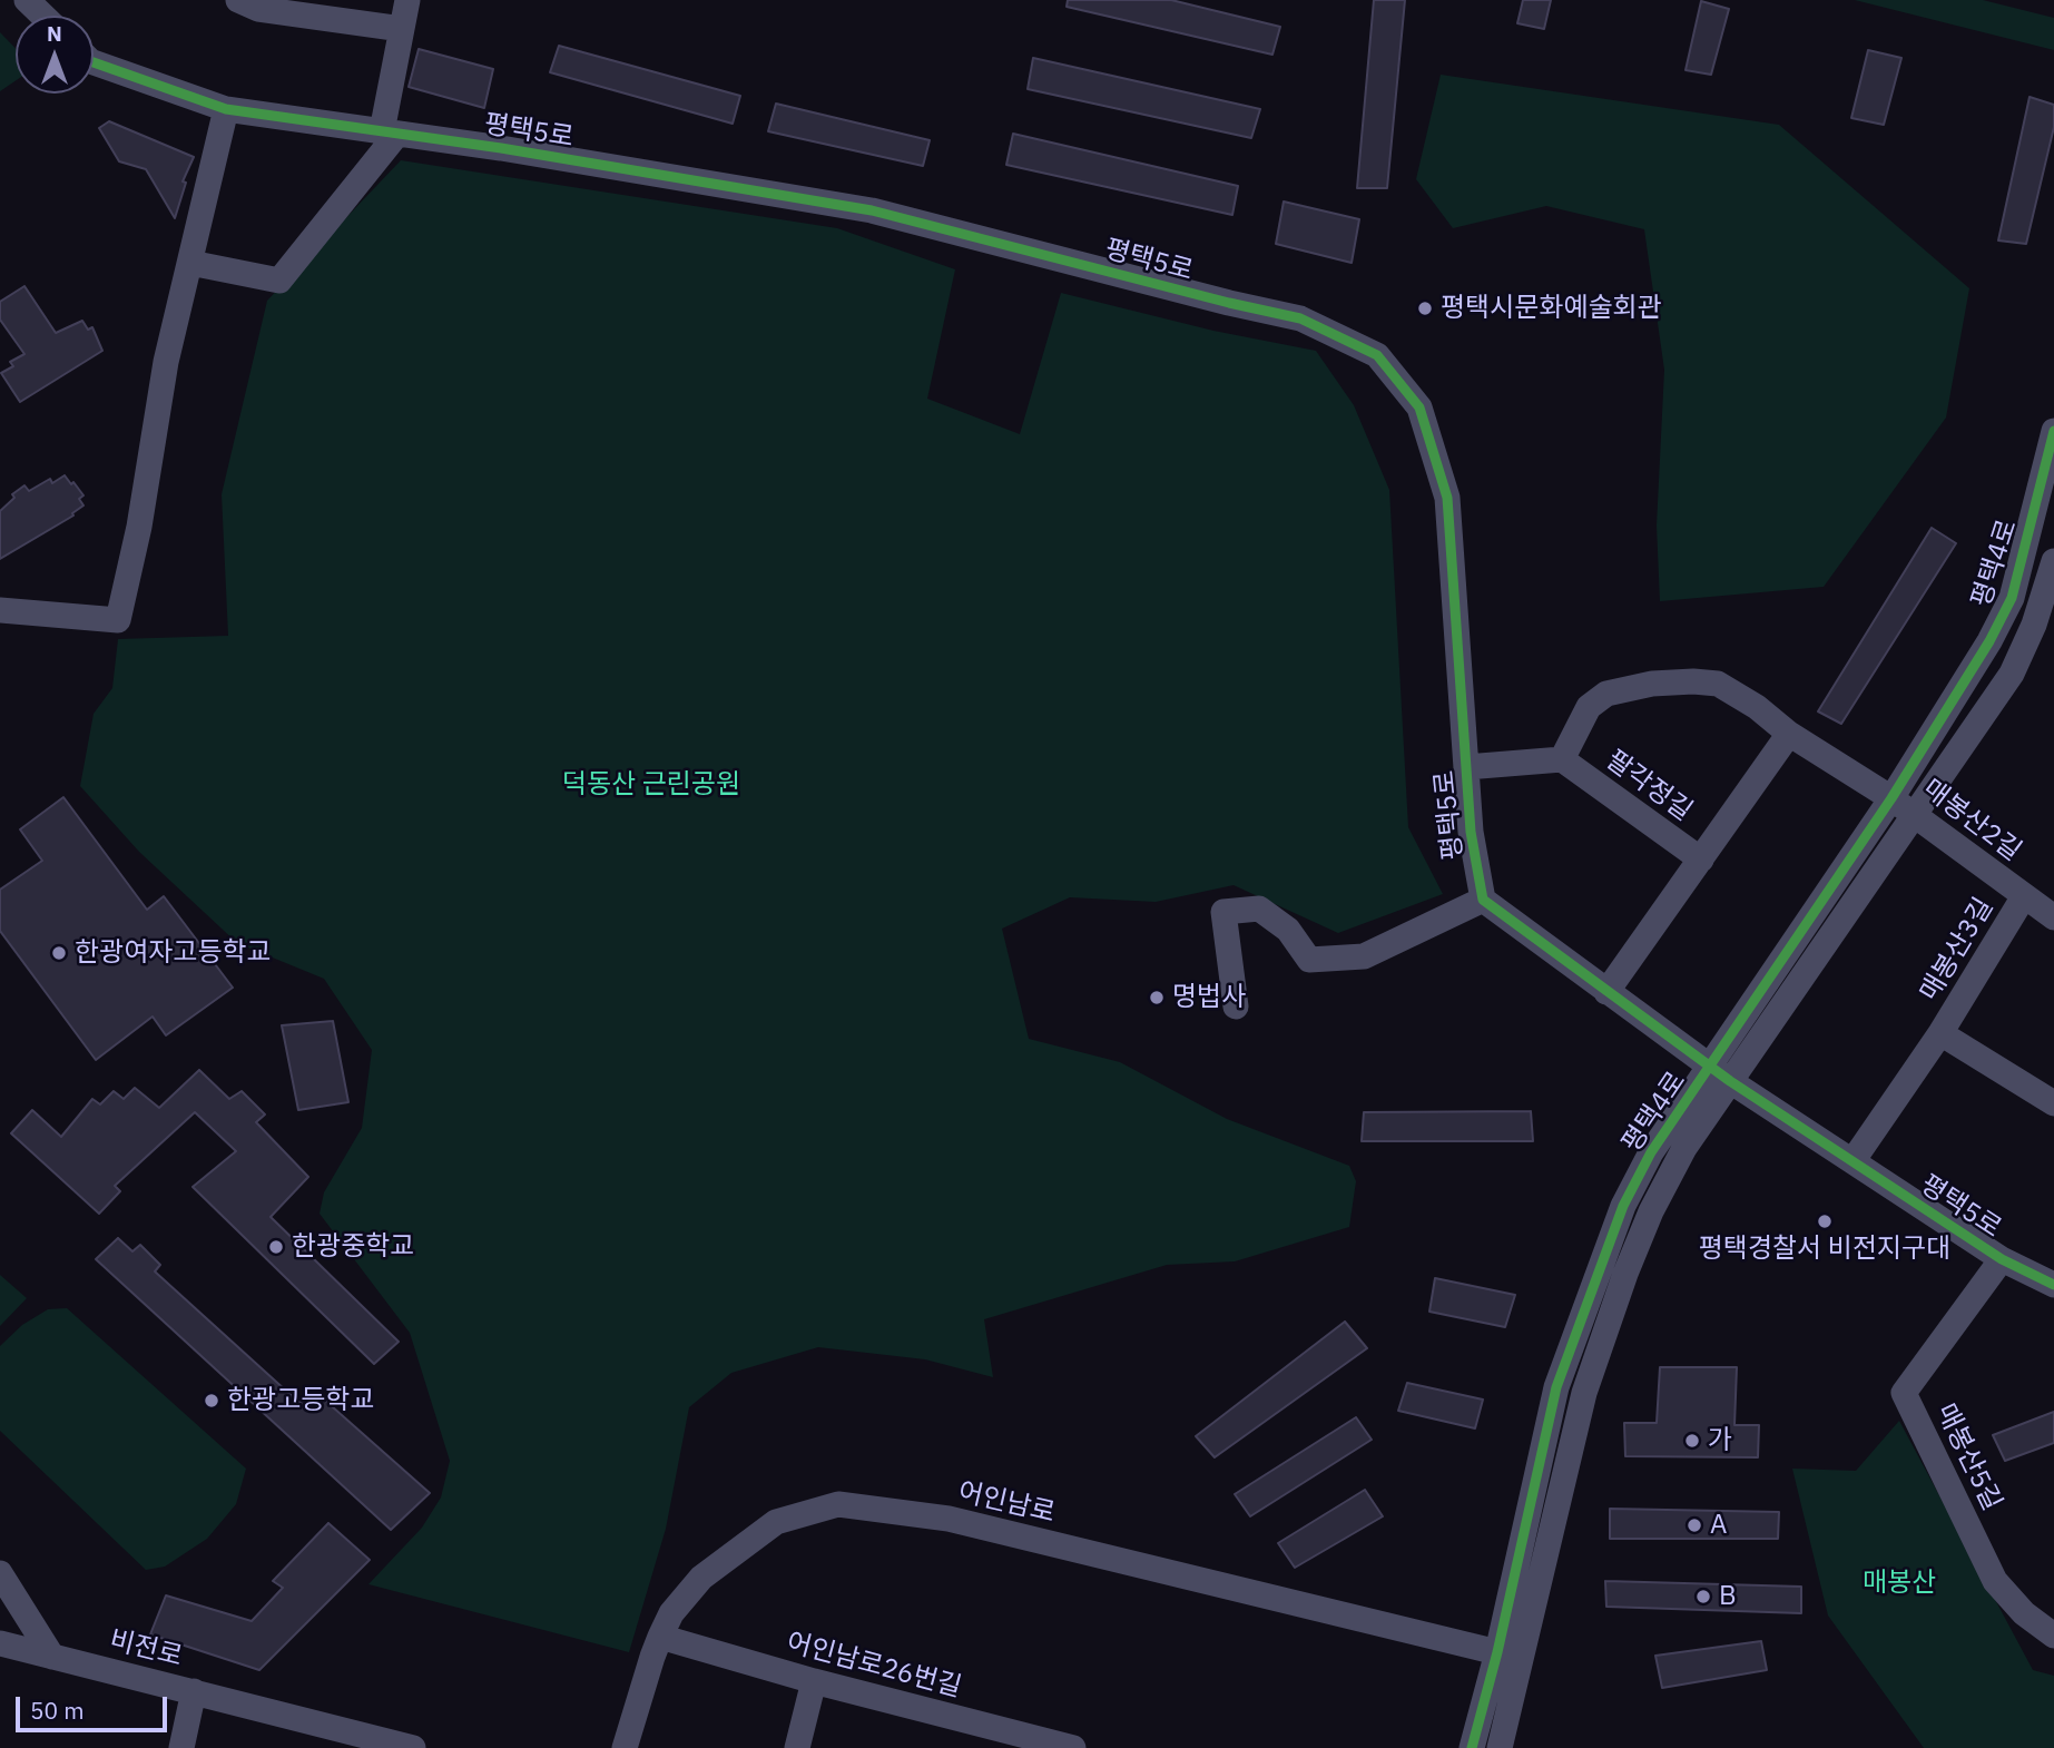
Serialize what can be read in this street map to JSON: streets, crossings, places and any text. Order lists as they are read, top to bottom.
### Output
{
  "streets": {
    "street": [
      "평택5로",
      "평택4로",
      "팔각정길",
      "매봉산2길",
      "매봉산3길",
      "매봉산5길",
      "어인남로",
      "비전로",
      "어인남로26번길"
    ]
  },
  "crossings": [
    ["평택5로", "평택4로"],
    ["평택5로", "팔각정길"],
    ["평택5로", "매봉산3길"],
    ["평택5로", "매봉산5길"],
    ["평택4로", "팔각정길"],
    ["평택4로", "매봉산2길"],
    ["평택4로", "어인남로"],
    ["팔각정길", "매봉산2길"],
    ["매봉산2길", "매봉산3길"],
    ["어인남로", "어인남로26번길"]
  ],
  "parks": ["덕동산 근린공원", "매봉산"],
  "places": [
    "평택시문화예술회관",
    "한광여자고등학교",
    "명법사",
    "평택경찰서 비전지구대",
    "한광중학교",
    "한광고등학교",
    "가",
    "A",
    "B"
  ],
  "scale_bar": "50 m",
  "north": "top"
}
